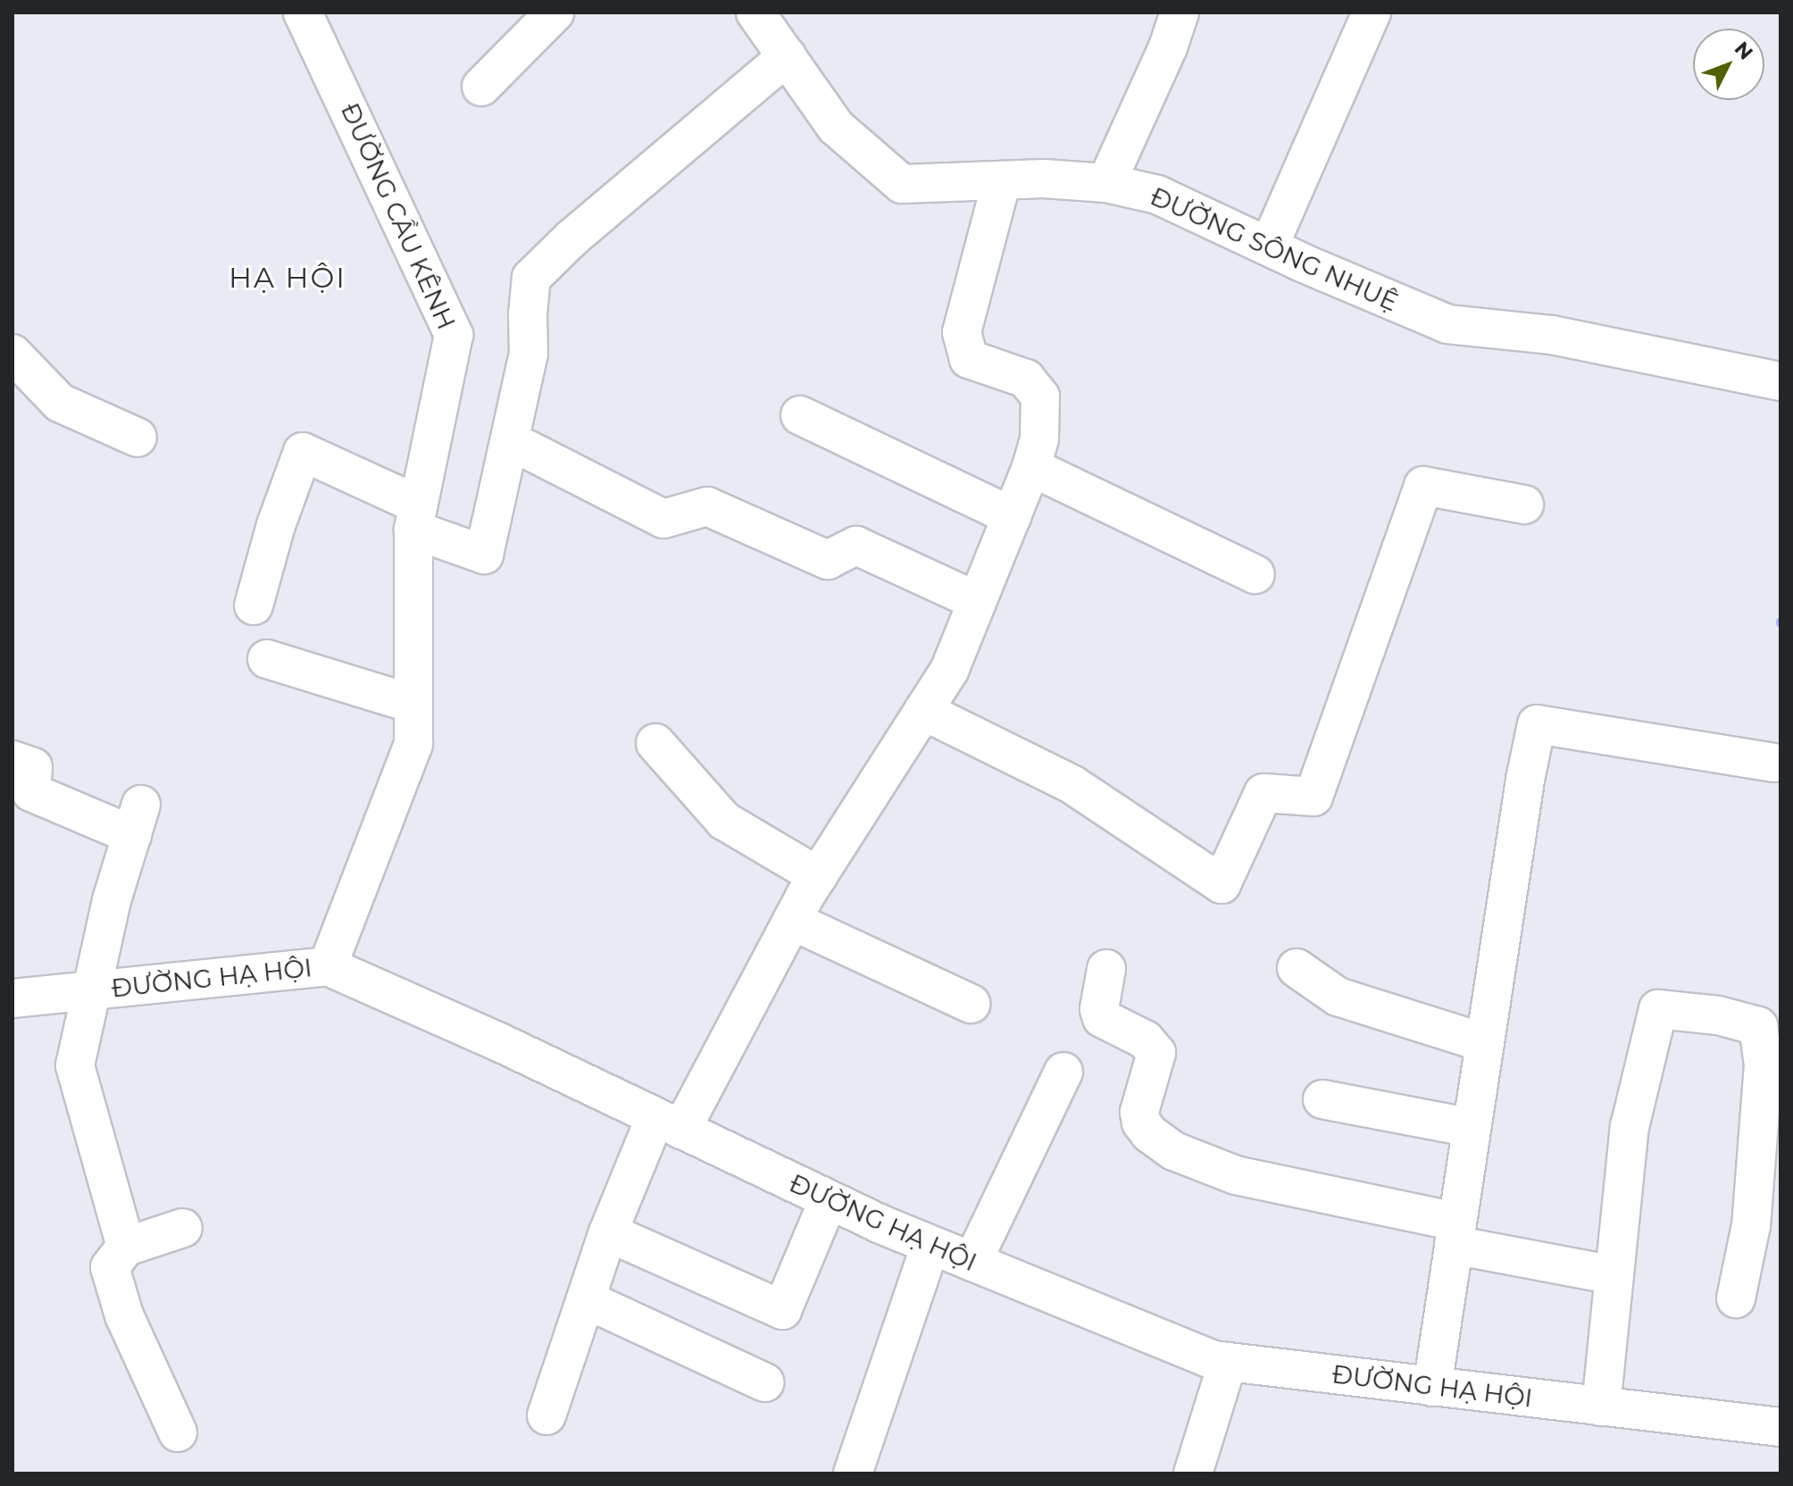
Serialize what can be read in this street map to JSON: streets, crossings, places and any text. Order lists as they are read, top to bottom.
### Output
{
  "streets": {
    "street": ["ĐƯỜNG CẦU KÊNH", "ĐƯỜNG SÔNG NHUỆ", "ĐƯỜNG HẠ HỘI"]
  },
  "crossings": [
    ["ĐƯỜNG CẦU KÊNH", "ĐƯỜNG HẠ HỘI"]
  ],
  "districts": ["HẠ HỘI"],
  "north": "top right"
}
